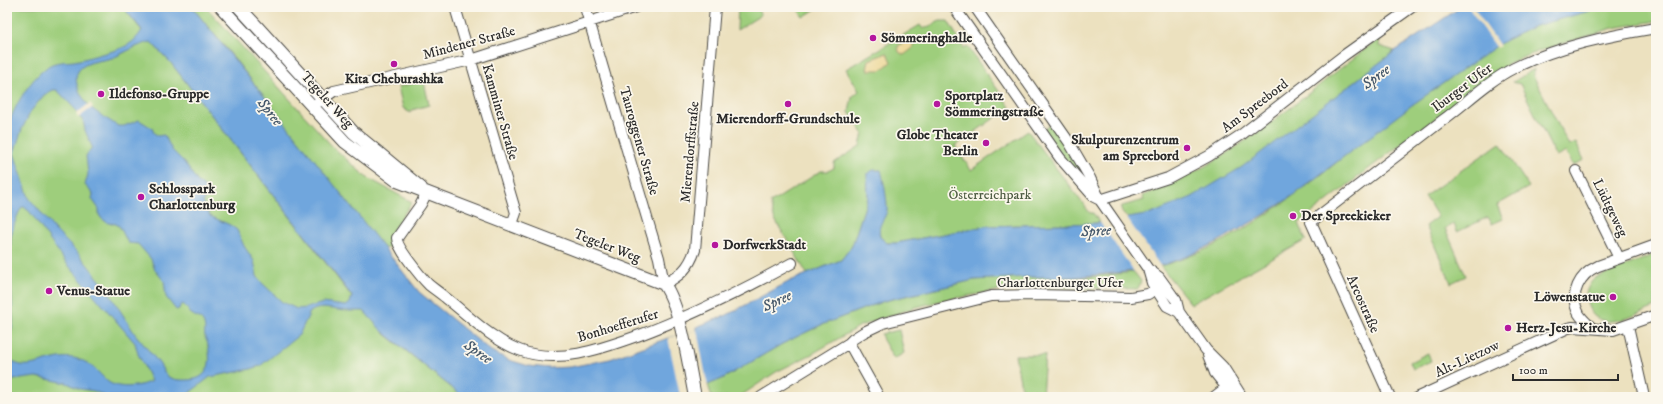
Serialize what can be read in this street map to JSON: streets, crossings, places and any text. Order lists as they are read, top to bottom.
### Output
{
  "streets": {
    "main road": ["Tegeler Weg"],
    "street": [
      "Mindener Straße",
      "Iburger Ufer",
      "Am Spreebord",
      "Kamminer Straße",
      "Tauroggener Straße",
      "Mierendorffstraße",
      "Lüdtgeweg",
      "Charlottenburger Ufer",
      "Arcostraße",
      "Bonhoefferufer",
      "Alt-Lietzow"
    ]
  },
  "crossings": [
    ["Mindener Straße", "Tegeler Weg"],
    ["Mindener Straße", "Kamminer Straße"],
    ["Mindener Straße", "Tauroggener Straße"],
    ["Iburger Ufer", "Arcostraße"],
    ["Tegeler Weg", "Kamminer Straße"],
    ["Tegeler Weg", "Tauroggener Straße"],
    ["Tegeler Weg", "Mierendorffstraße"],
    ["Tegeler Weg", "Bonhoefferufer"],
    ["Tauroggener Straße", "Mierendorffstraße"]
  ],
  "water": ["Spree"],
  "parks": ["Österreichpark"],
  "places": [
    "Sömmeringhalle",
    "Kita Cheburashka",
    "Ildefonso-Gruppe",
    "Mierendorff-Grundschule",
    "Sportplatz Sömmeringstraße",
    "Globe Theater Berlin",
    "Skulpturenzentrum am Spreebord",
    "Schlosspark Charlottenburg",
    "Der Spreekieker",
    "DorfwerkStadt",
    "Venus-Statue",
    "Löwenstatue",
    "Herz-Jesu-Kirche"
  ],
  "scale_bar": "100 m"
}
